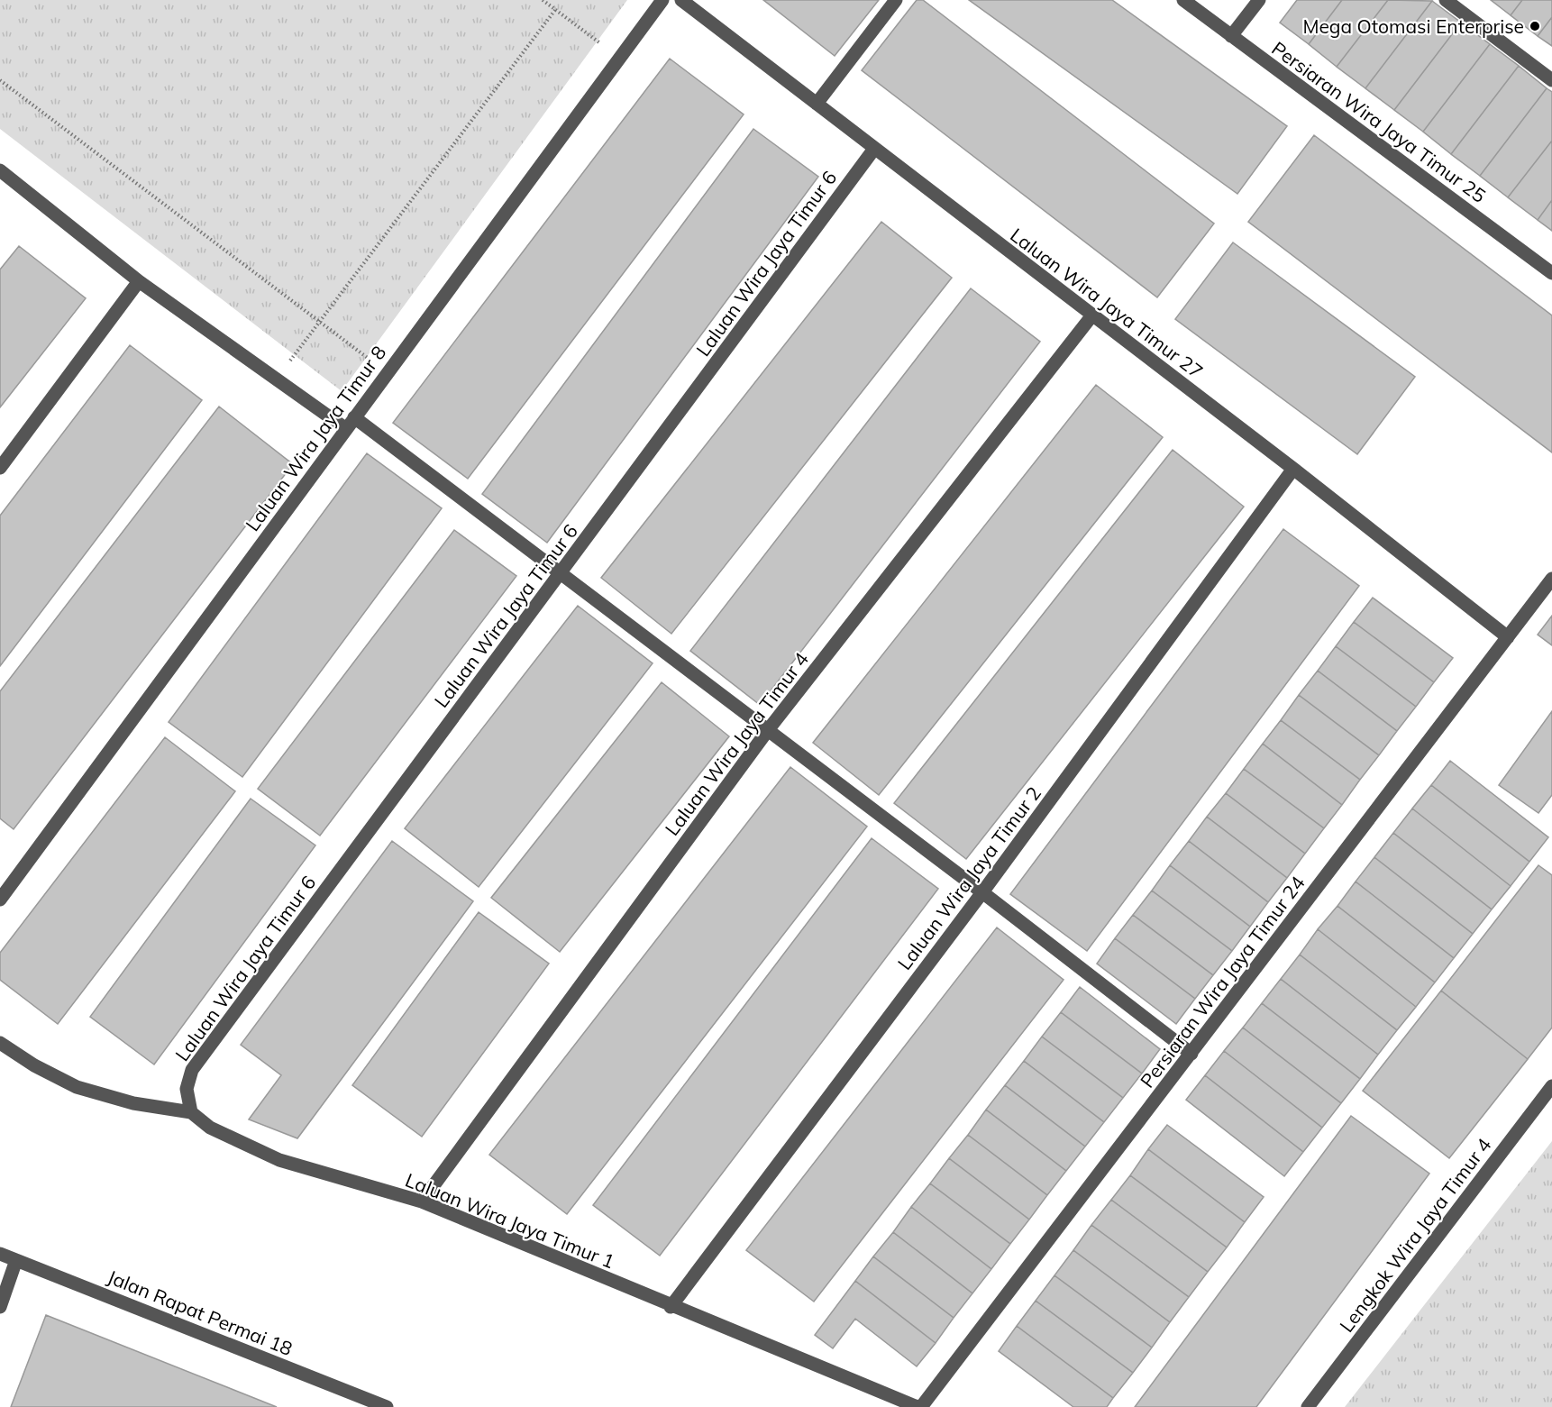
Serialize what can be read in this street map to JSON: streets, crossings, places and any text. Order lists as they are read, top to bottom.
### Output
{
  "streets": {
    "street": [
      "Persiaran Wira Jaya Timur 25",
      "Laluan Wira Jaya Timur 6",
      "Laluan Wira Jaya Timur 27",
      "Laluan Wira Jaya Timur 8",
      "Laluan Wira Jaya Timur 4",
      "Laluan Wira Jaya Timur 2",
      "Persiaran Wira Jaya Timur 24",
      "Laluan Wira Jaya Timur 1",
      "Lengkok Wira Jaya Timur 4",
      "Jalan Rapat Permai 18"
    ]
  },
  "crossings": [
    ["Laluan Wira Jaya Timur 6", "Laluan Wira Jaya Timur 27"],
    ["Laluan Wira Jaya Timur 6", "Laluan Wira Jaya Timur 1"],
    ["Laluan Wira Jaya Timur 27", "Laluan Wira Jaya Timur 4"],
    ["Laluan Wira Jaya Timur 27", "Laluan Wira Jaya Timur 2"],
    ["Laluan Wira Jaya Timur 27", "Persiaran Wira Jaya Timur 24"],
    ["Laluan Wira Jaya Timur 4", "Laluan Wira Jaya Timur 1"],
    ["Laluan Wira Jaya Timur 2", "Laluan Wira Jaya Timur 1"]
  ],
  "places": ["Mega Otomasi Enterprise"]
}
